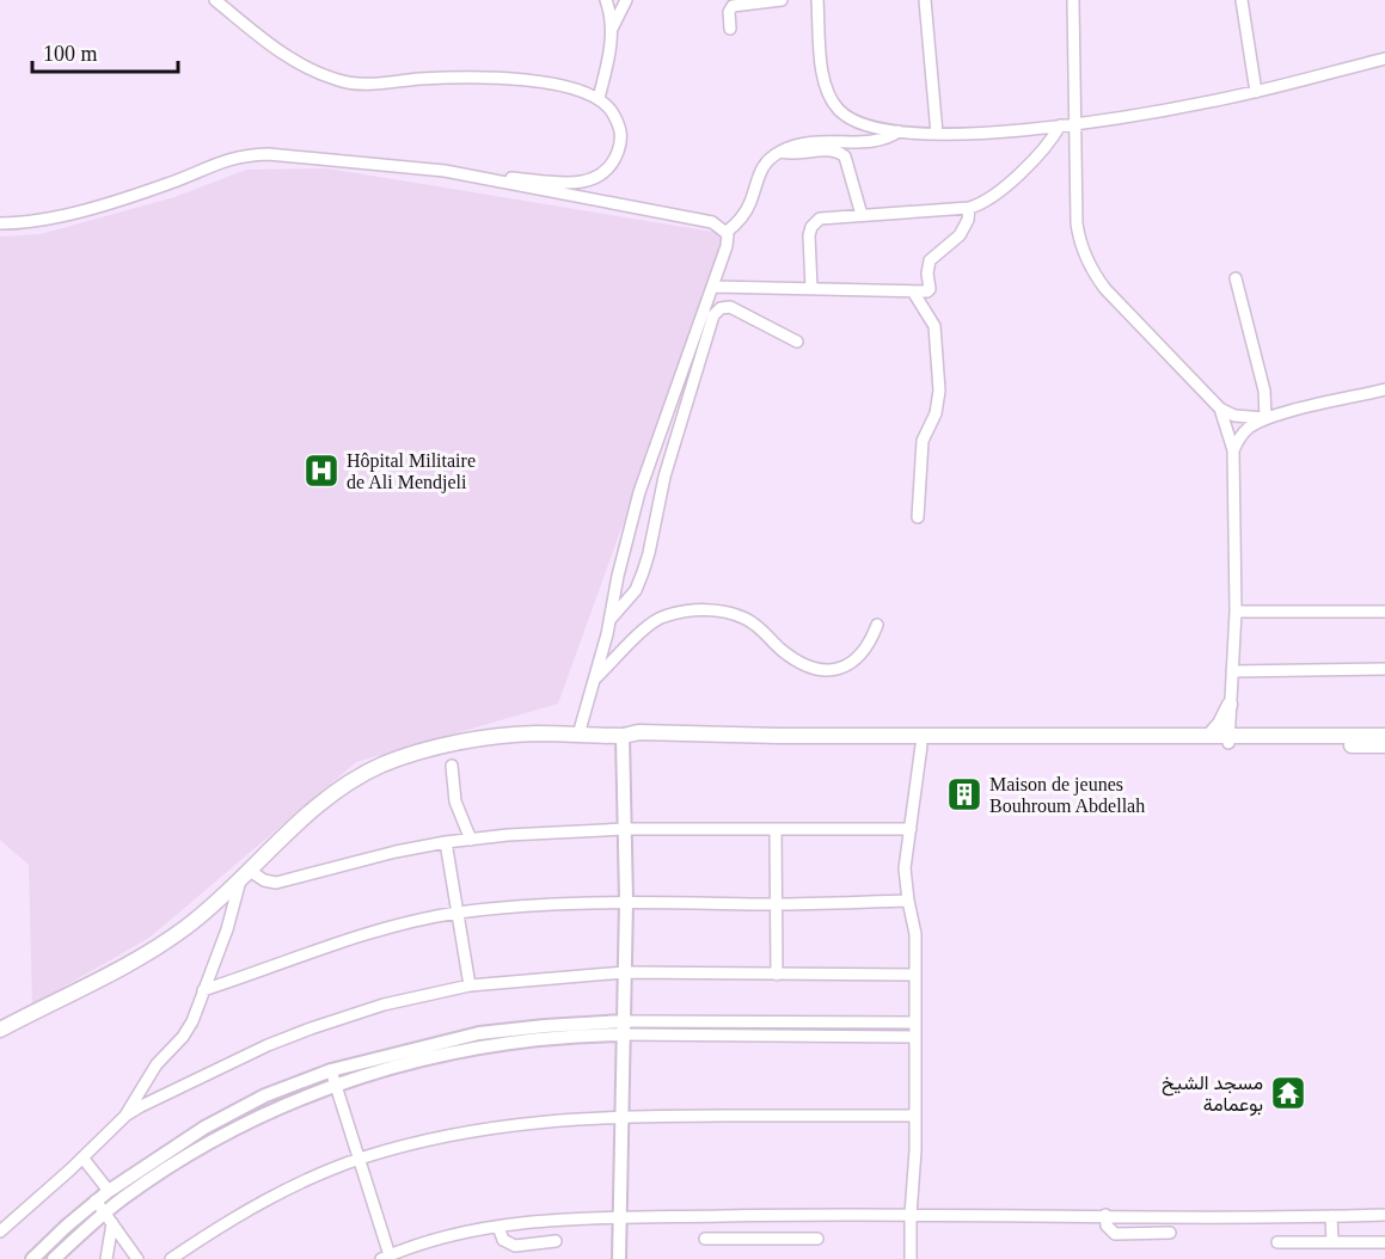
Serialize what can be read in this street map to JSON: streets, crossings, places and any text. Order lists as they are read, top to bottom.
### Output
{
  "places": {
    "hospital": ["Hôpital Militaire de Ali Mendjeli"],
    "building": ["Maison de jeunes Bouhroum Abdellah"],
    "temple": ["مسجد الشيخ بوعمامة"]
  },
  "scale_bar": "100 m"
}
